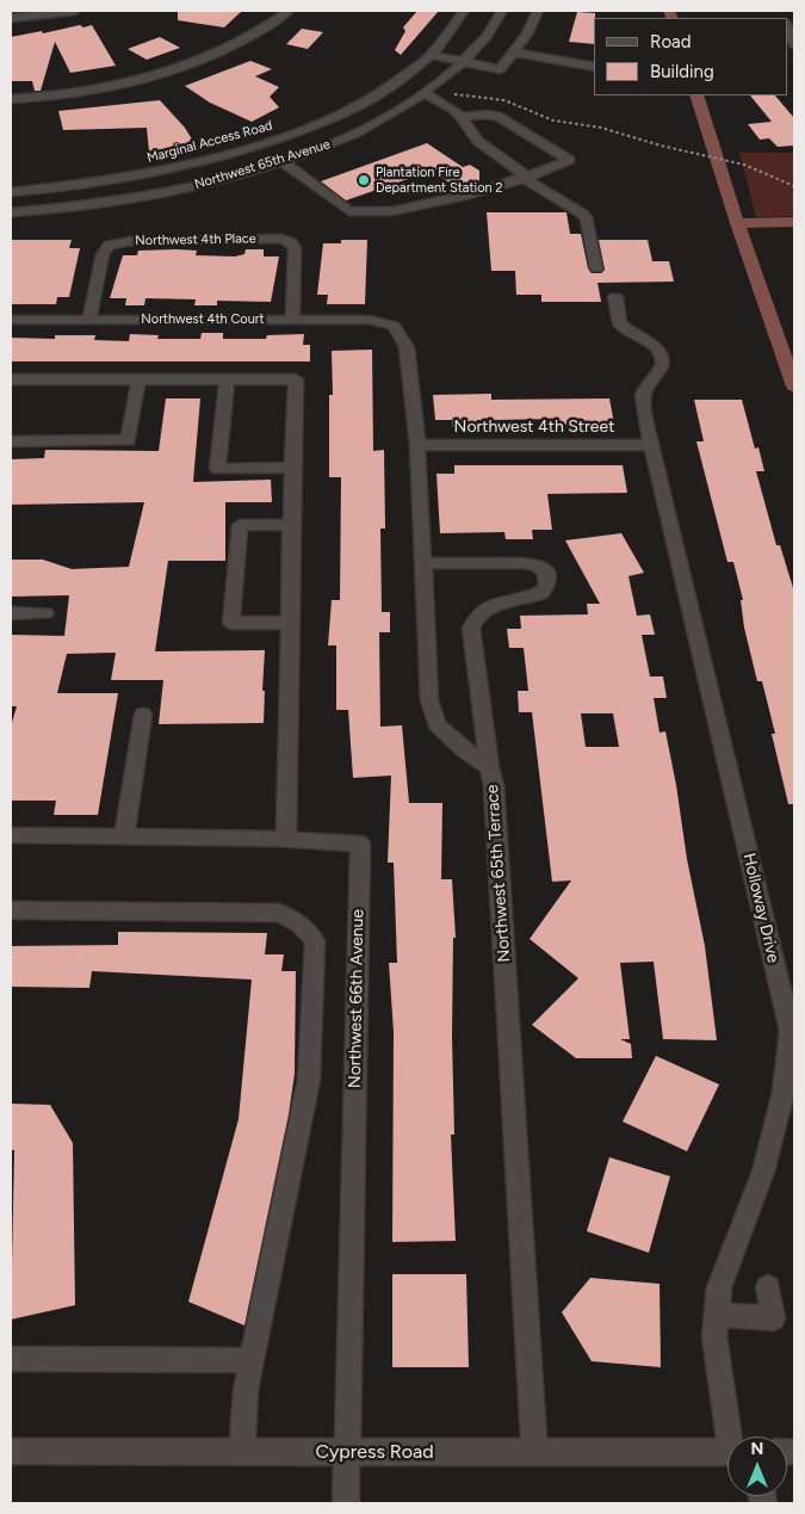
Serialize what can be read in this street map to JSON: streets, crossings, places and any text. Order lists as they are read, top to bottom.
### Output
{
  "streets": {
    "street": [
      "Marginal Access Road",
      "Northwest 65th Avenue",
      "Northwest 4th Place",
      "Northwest 4th Court",
      "Northwest 4th Street",
      "Northwest 65th Terrace",
      "Holloway Drive",
      "Northwest 66th Avenue",
      "Cypress Road"
    ]
  },
  "crossings": [
    ["Northwest 4th Place", "Northwest 4th Court"],
    ["Northwest 4th Court", "Northwest 65th Terrace"],
    ["Northwest 4th Street", "Northwest 65th Terrace"],
    ["Northwest 4th Street", "Holloway Drive"],
    ["Northwest 65th Terrace", "Cypress Road"],
    ["Northwest 66th Avenue", "Cypress Road"]
  ],
  "places": ["Plantation Fire Department Station 2"],
  "legend": ["Road", "Building"],
  "north": "top"
}
